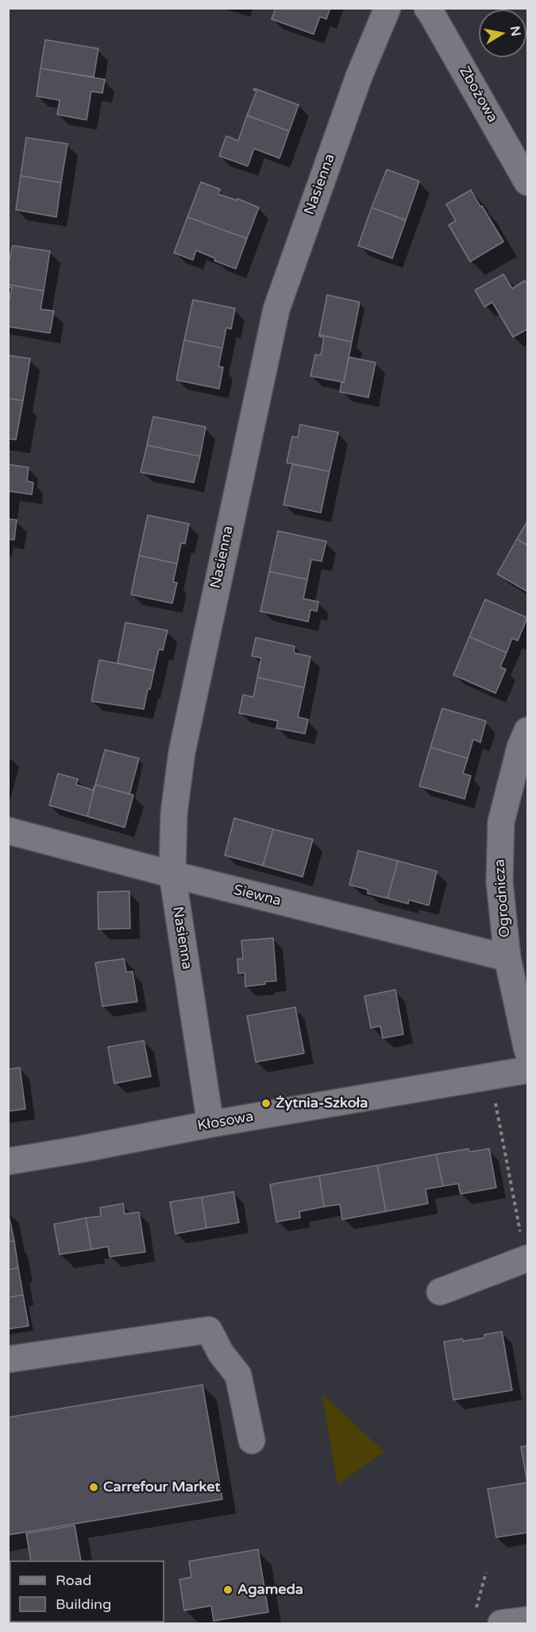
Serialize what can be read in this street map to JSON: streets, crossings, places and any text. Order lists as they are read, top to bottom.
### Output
{
  "streets": {
    "street": [
      "Zbożowa",
      "Nasienna",
      "Siewna",
      "Ogrodnicza",
      "Kłosowa"
    ]
  },
  "crossings": [
    ["Nasienna", "Siewna"],
    ["Nasienna", "Kłosowa"],
    ["Siewna", "Ogrodnicza"]
  ],
  "places": ["Żytnia-Szkoła", "Carrefour Market", "Agameda"],
  "legend": ["Road", "Building"],
  "north": "right"
}
